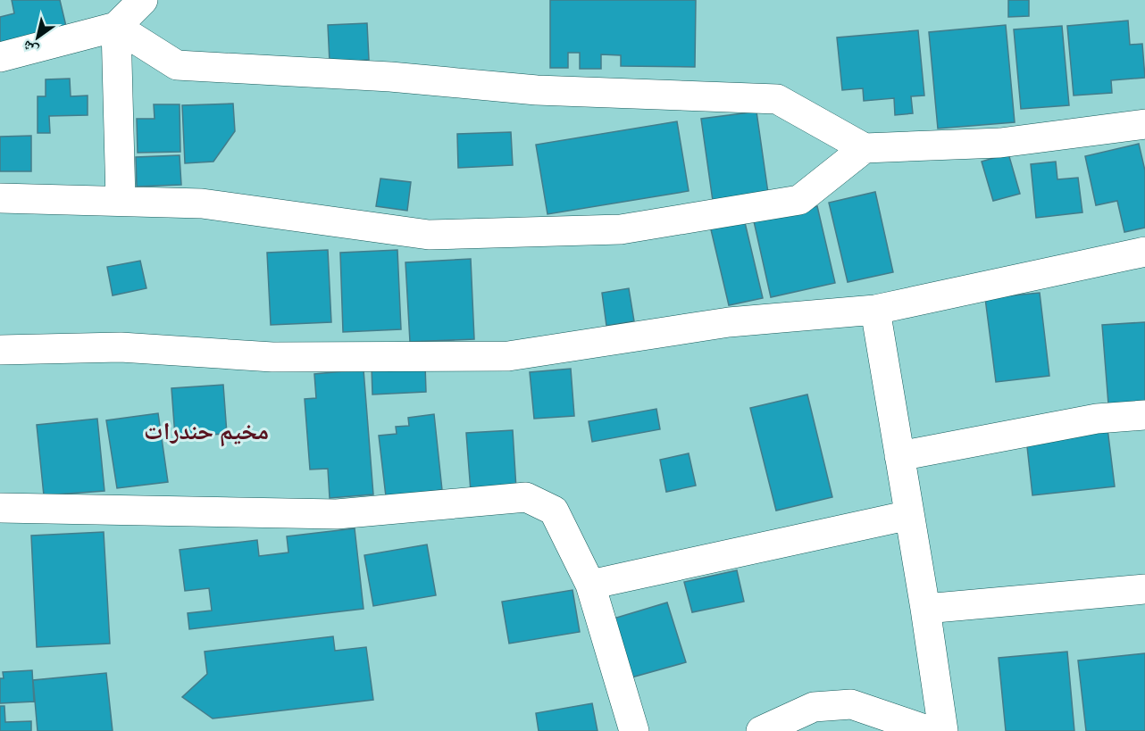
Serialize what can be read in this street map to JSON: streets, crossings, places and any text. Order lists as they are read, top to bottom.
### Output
{
  "districts": ["مخيم حندرات"],
  "north": "bottom left"
}
